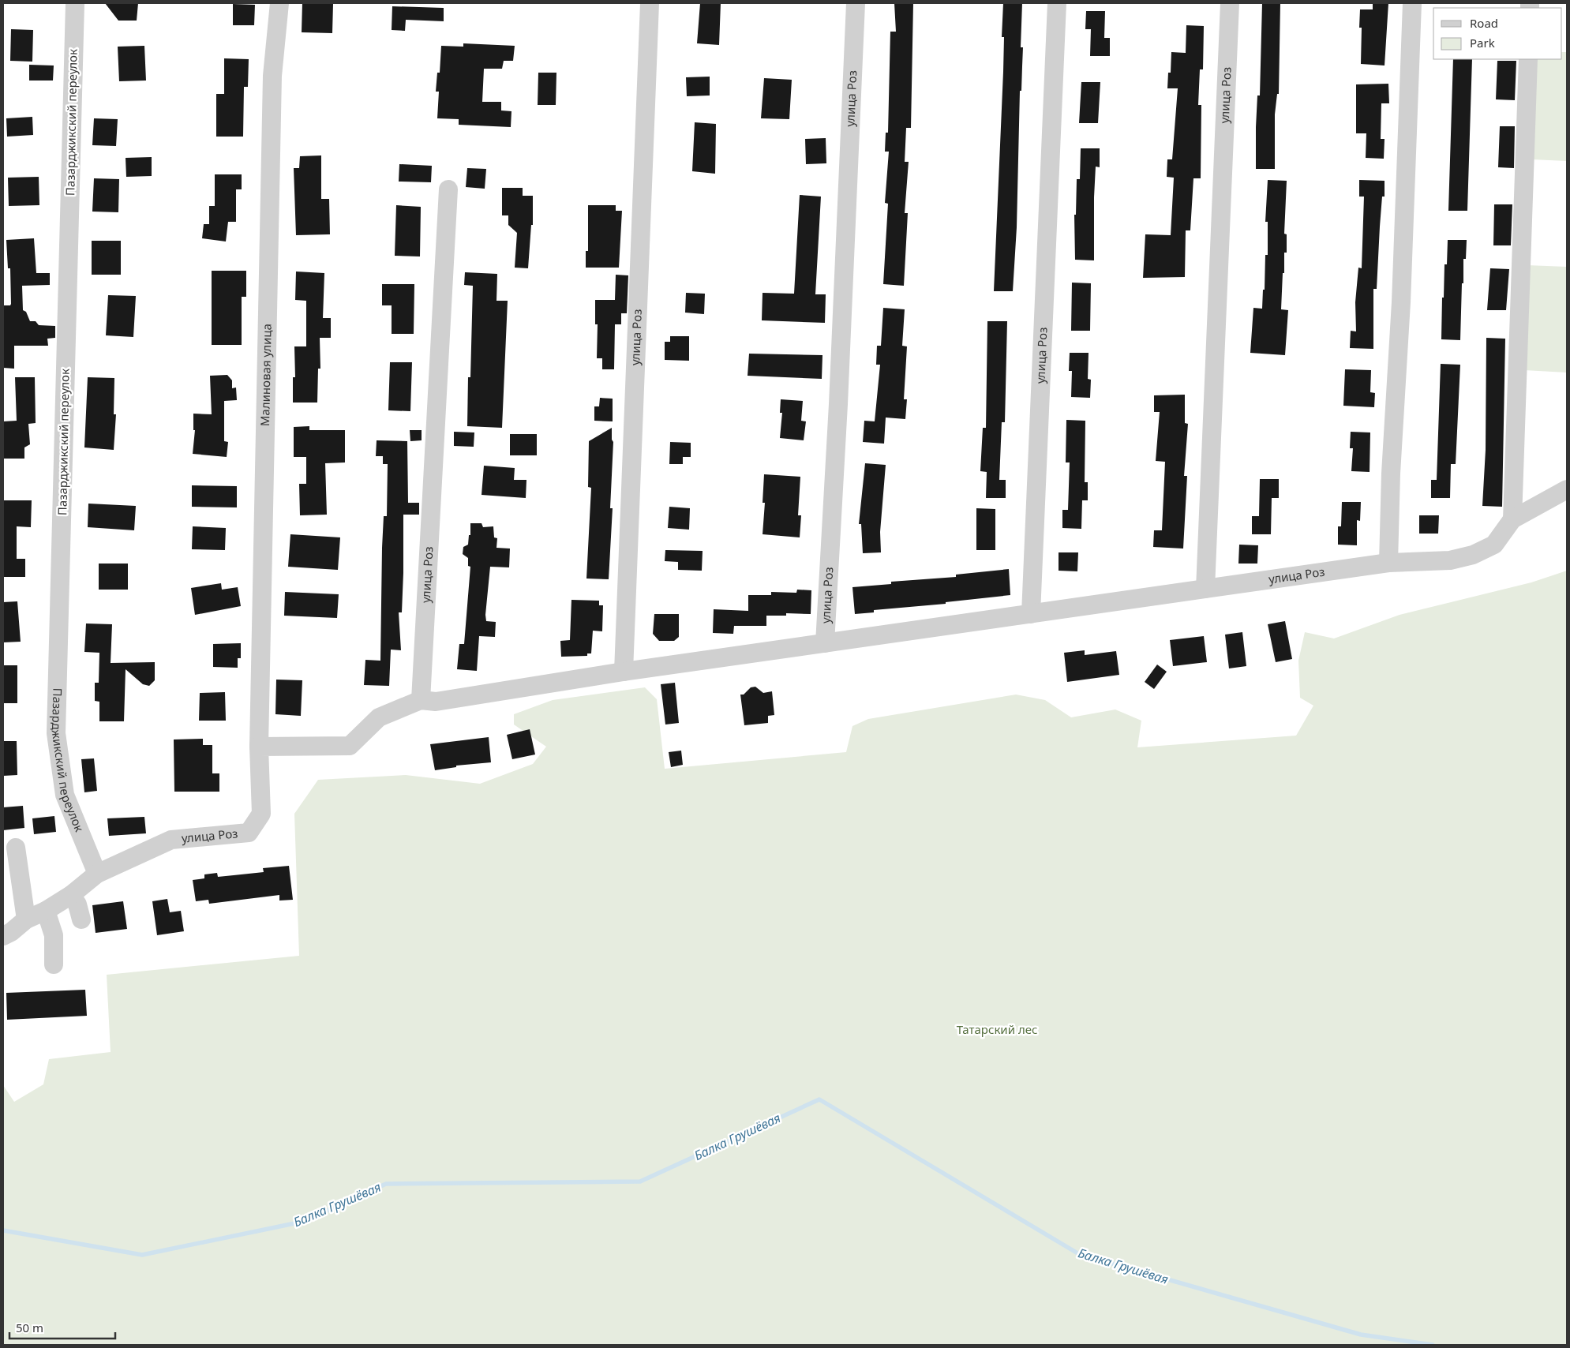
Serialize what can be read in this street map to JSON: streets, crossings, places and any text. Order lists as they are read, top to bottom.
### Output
{
  "streets": {
    "street": ["улица Роз", "Пазарджикский переулок", "Малиновая улица"]
  },
  "crossings": [
    ["улица Роз", "Пазарджикский переулок"],
    ["улица Роз", "Малиновая улица"]
  ],
  "water": ["Балка Грушёвая"],
  "parks": ["Татарский лес"],
  "legend": ["Road", "Park"],
  "scale_bar": "50 m"
}
